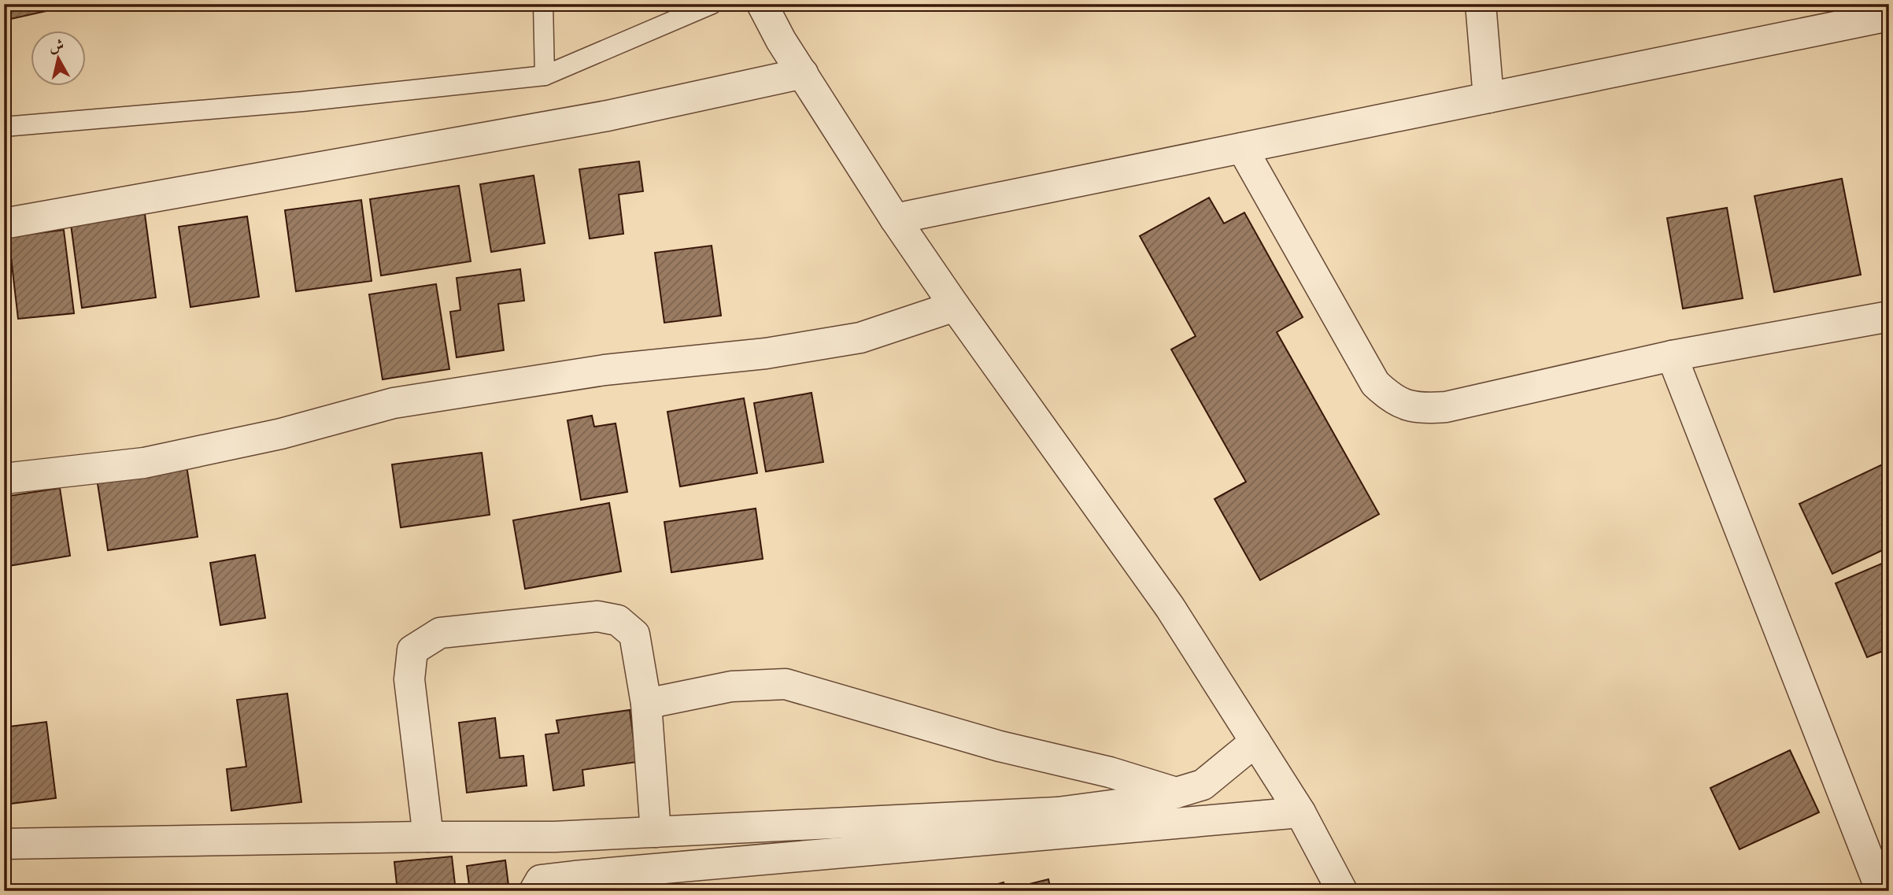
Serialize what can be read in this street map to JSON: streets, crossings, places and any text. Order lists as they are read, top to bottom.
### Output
{
  "north": "top"
}
